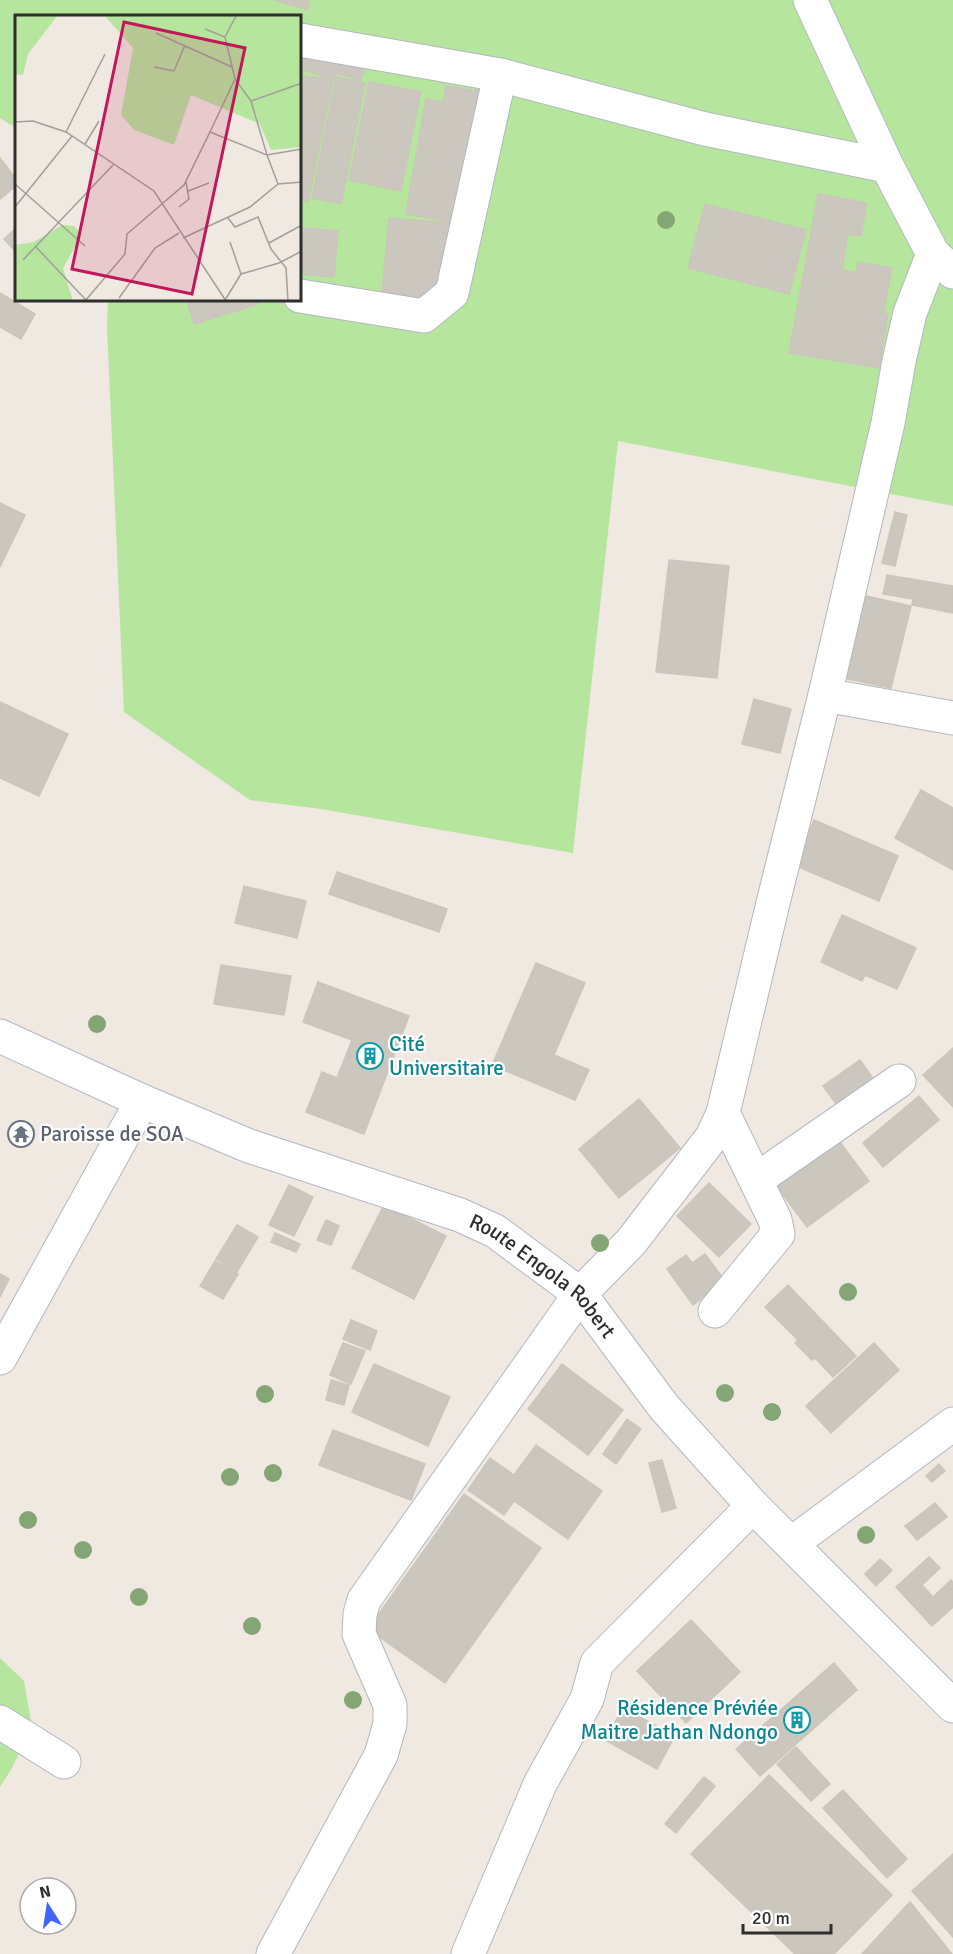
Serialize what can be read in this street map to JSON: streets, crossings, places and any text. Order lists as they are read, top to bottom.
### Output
{
  "streets": {
    "street": ["Route Engola Robert"]
  },
  "places": {
    "building": ["Cité Universitaire", "Résidence Préviée Maitre Jathan Ndongo"],
    "temple": ["Paroisse de SOA"]
  },
  "scale_bar": "20 m",
  "north": "top"
}
